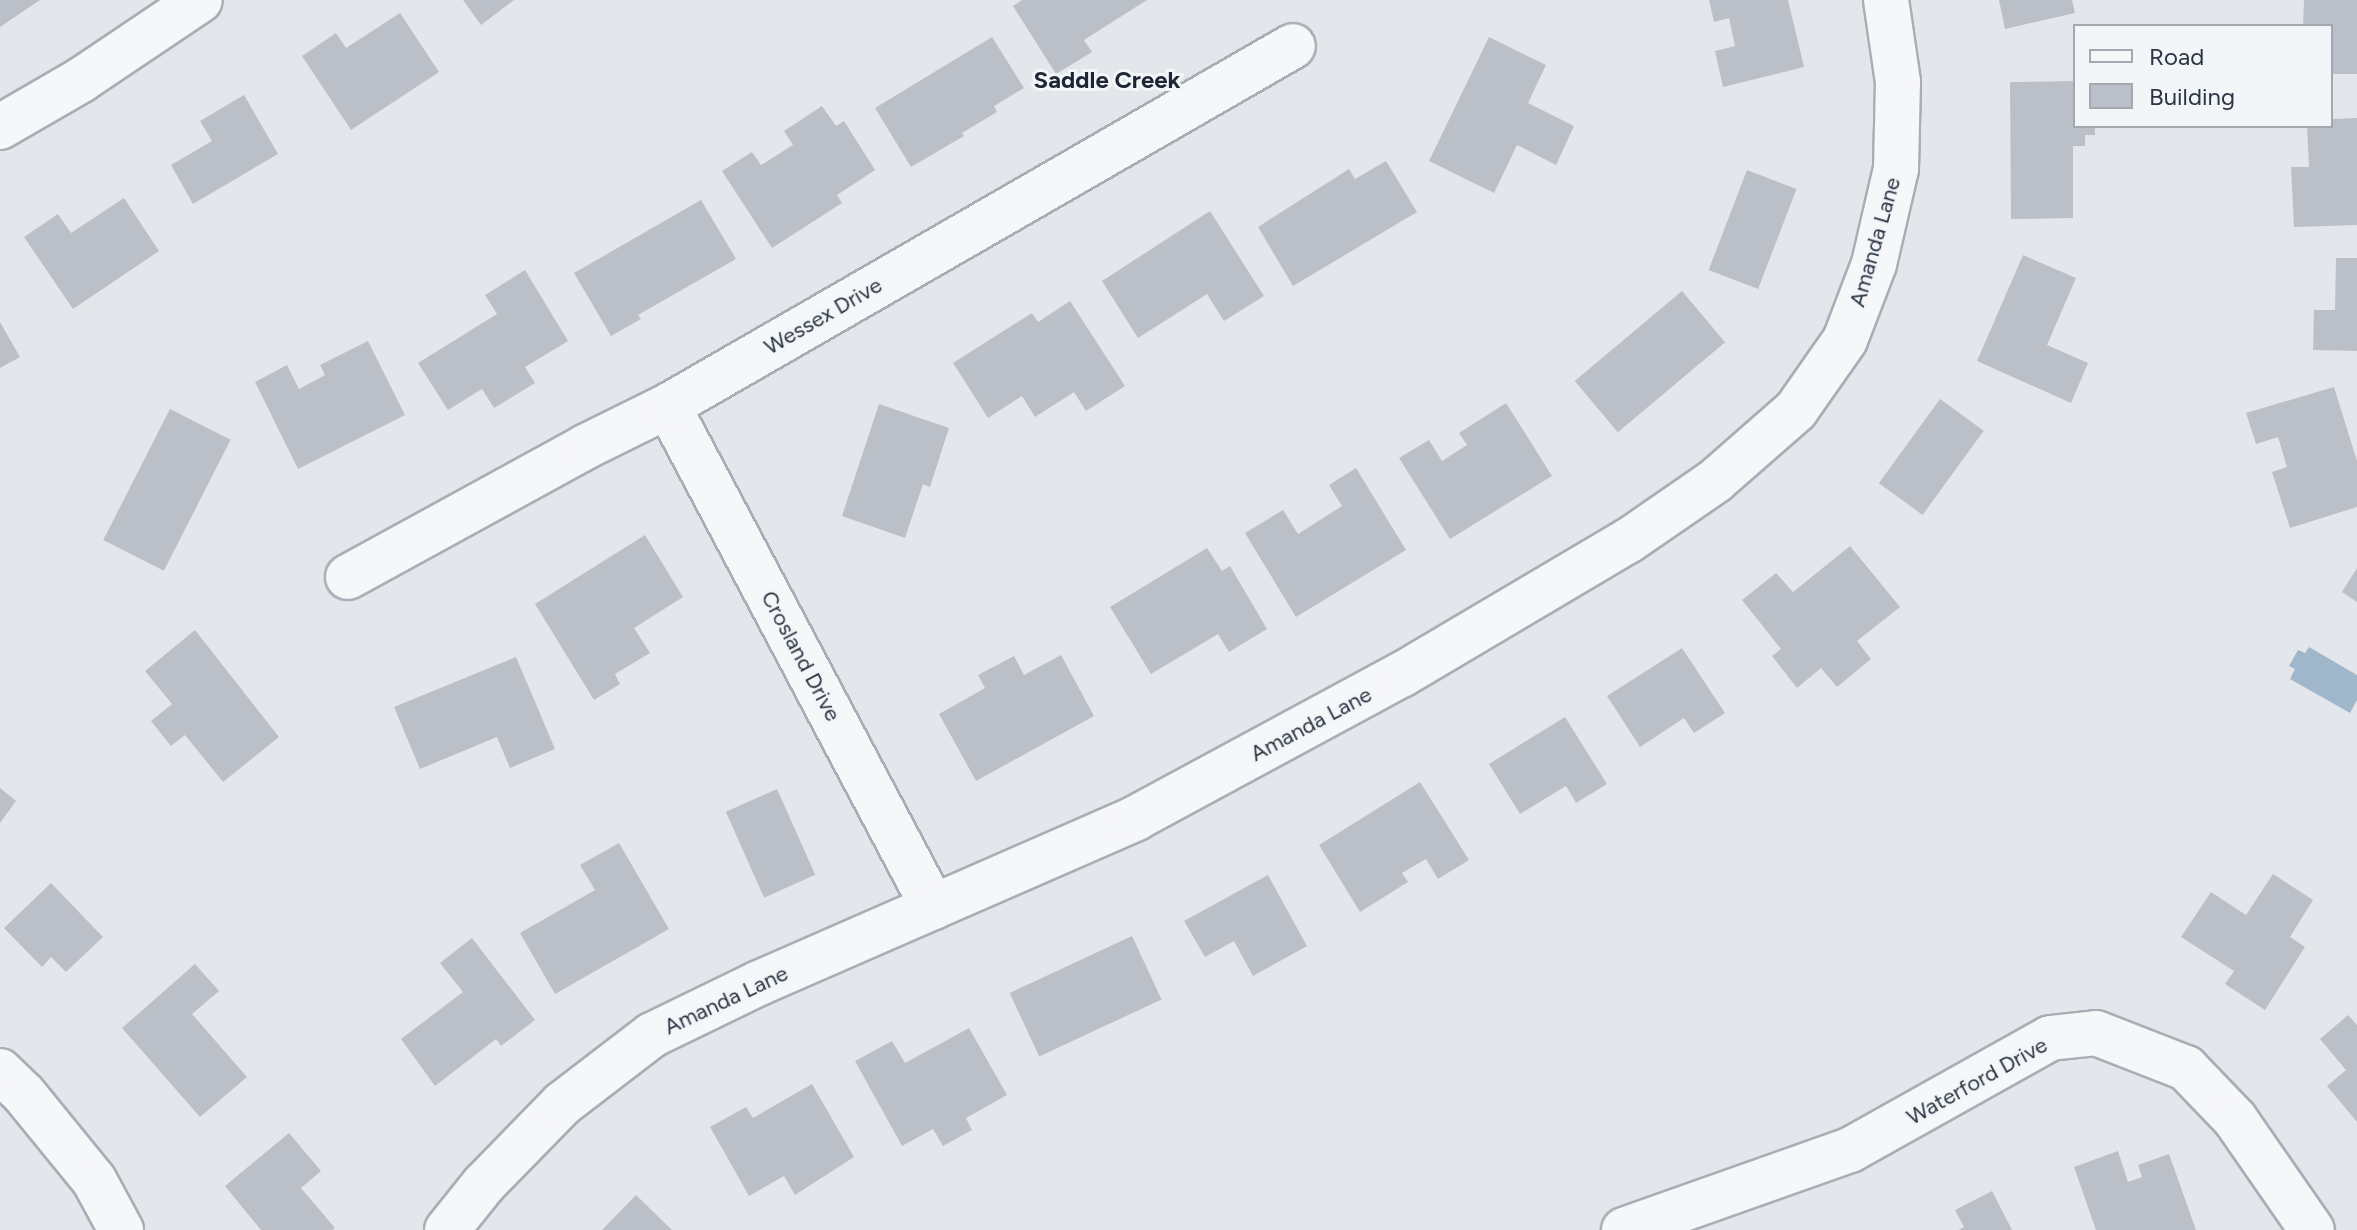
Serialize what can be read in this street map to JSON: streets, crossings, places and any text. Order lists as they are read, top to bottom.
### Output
{
  "streets": {
    "street": [
      "Amanda Lane",
      "Wessex Drive",
      "Crosland Drive",
      "Waterford Drive"
    ]
  },
  "crossings": [
    ["Amanda Lane", "Crosland Drive"],
    ["Wessex Drive", "Crosland Drive"]
  ],
  "districts": ["Saddle Creek"],
  "legend": ["Road", "Building"]
}
